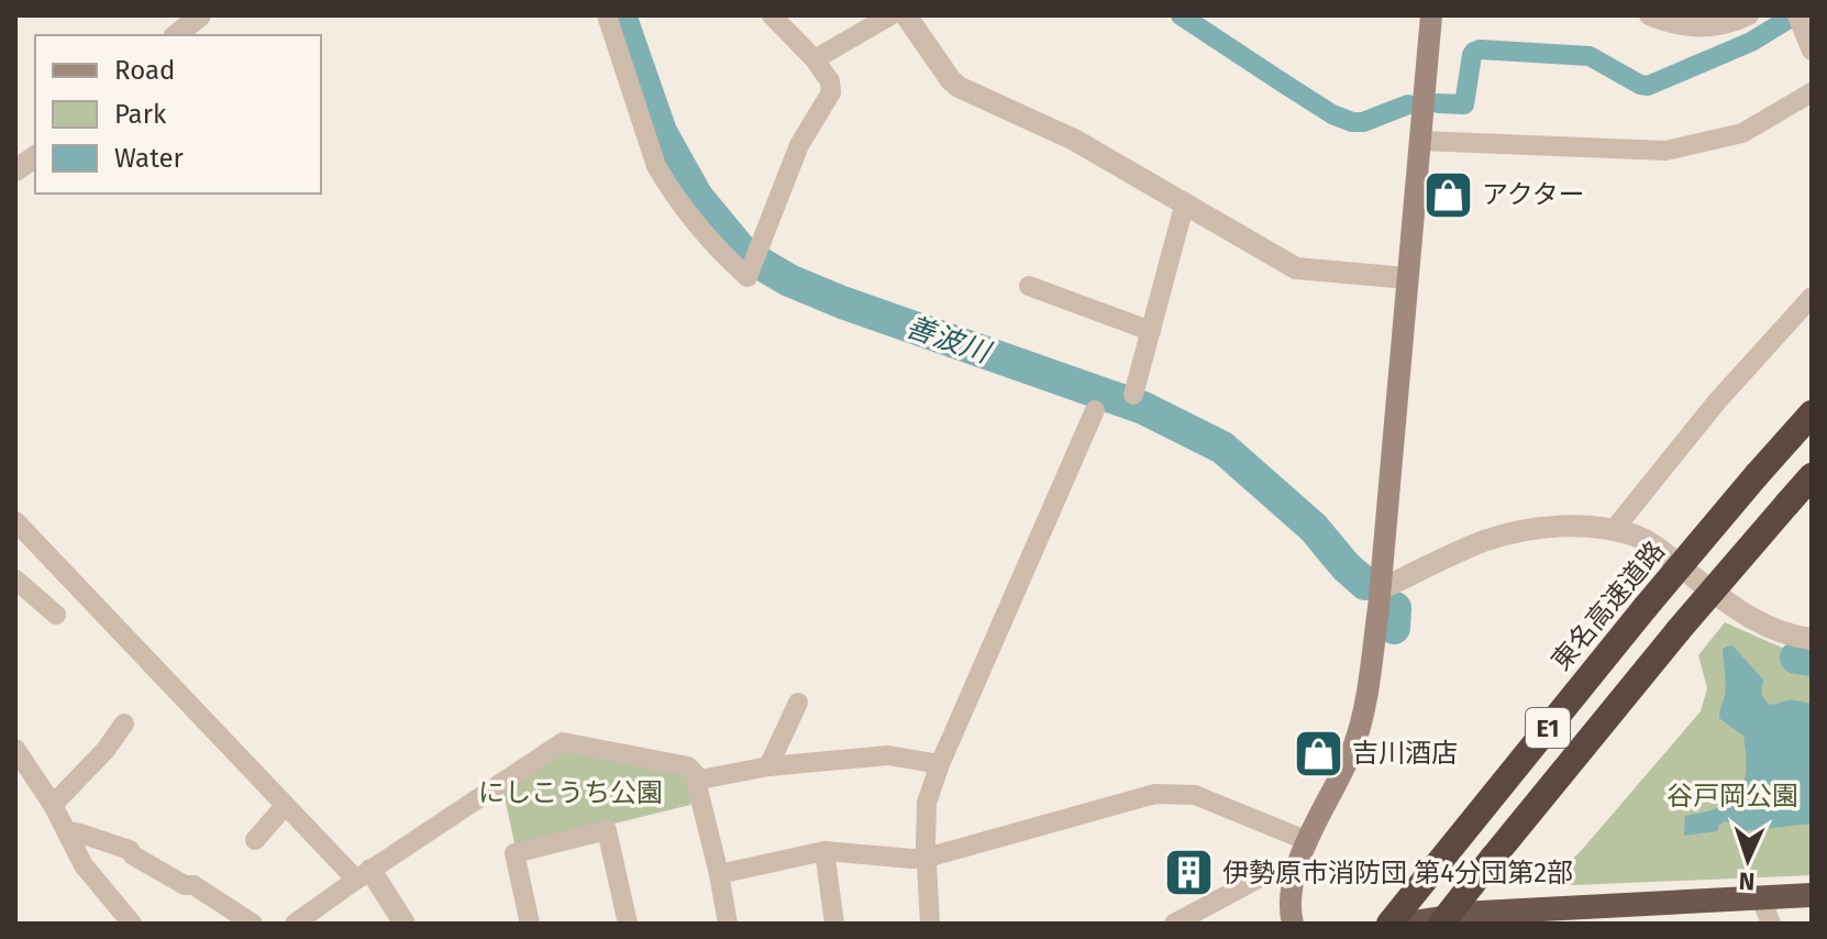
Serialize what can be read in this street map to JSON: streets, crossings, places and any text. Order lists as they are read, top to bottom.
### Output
{
  "streets": {
    "highway": ["東名高速道路", "E1"]
  },
  "water": ["善波川"],
  "parks": ["にしこうち公園", "谷戸岡公園"],
  "places": {
    "shop": ["アクター", "吉川酒店"],
    "building": ["伊勢原市消防団 第4分団第2部"]
  },
  "legend": ["Road", "Park", "Water"],
  "north": "bottom"
}
